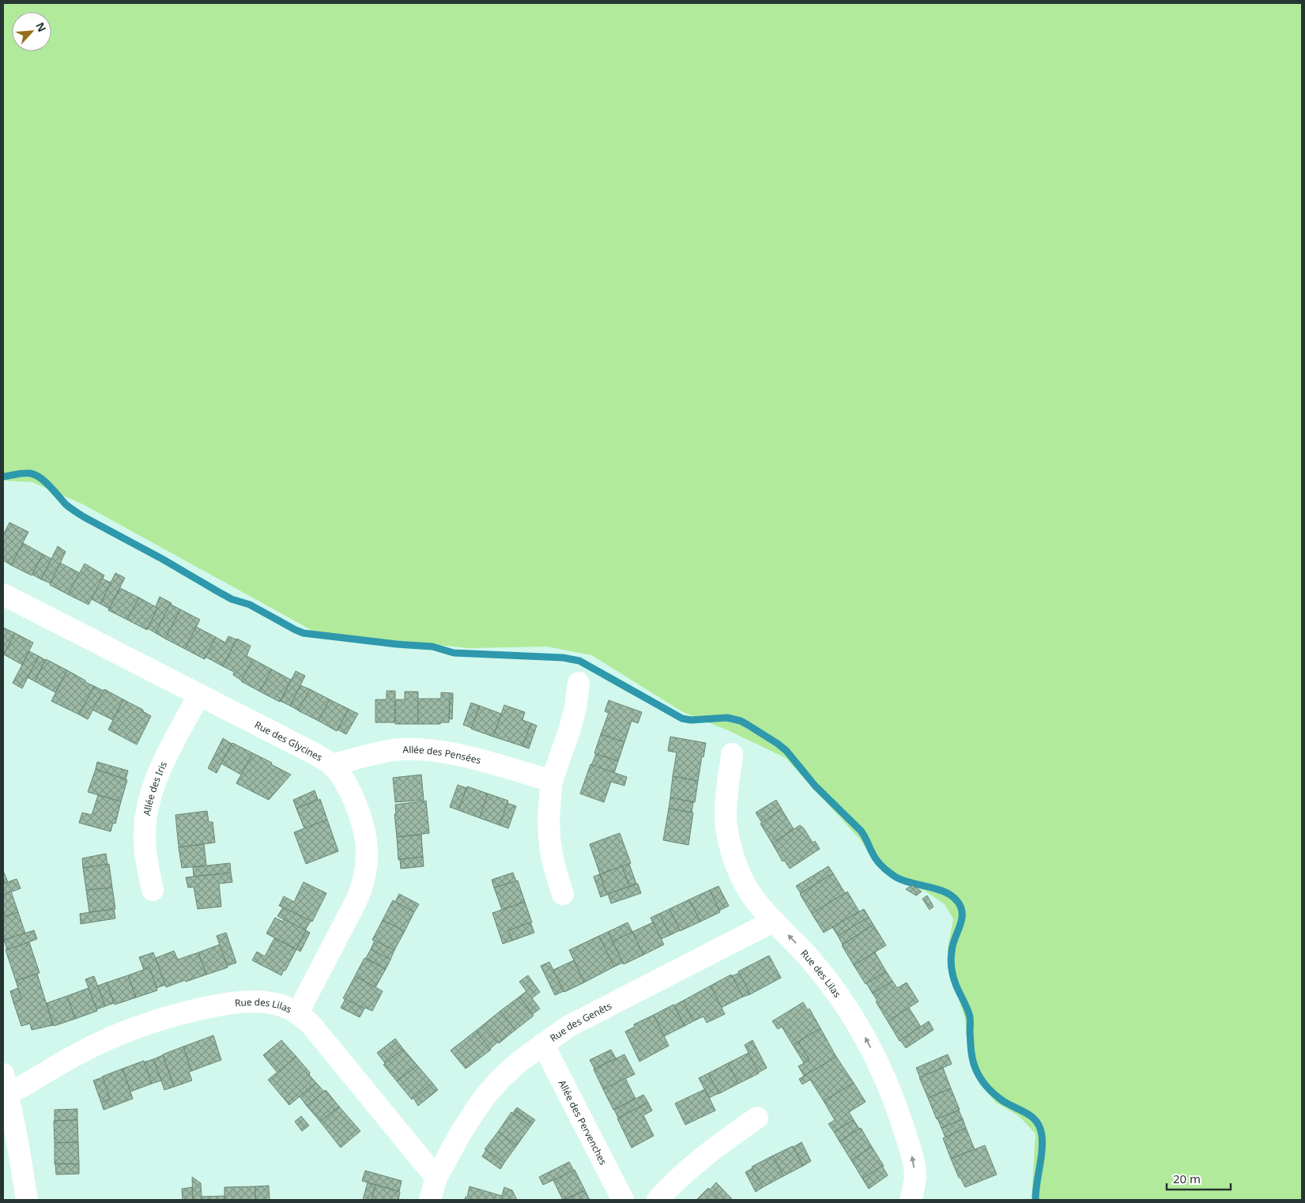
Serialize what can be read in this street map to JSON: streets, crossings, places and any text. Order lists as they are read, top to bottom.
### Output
{
  "streets": {
    "street": [
      "Rue des Glycines",
      "Allée des Pensées",
      "Allée des Iris",
      "Rue des Lilas",
      "Rue des Genêts",
      "Allée des Pervenches"
    ]
  },
  "crossings": [
    ["Rue des Glycines", "Allée des Pensées"],
    ["Rue des Glycines", "Allée des Iris"],
    ["Rue des Glycines", "Rue des Lilas"],
    ["Rue des Lilas", "Rue des Genêts"],
    ["Rue des Genêts", "Allée des Pervenches"]
  ],
  "scale_bar": "20 m",
  "north": "top right"
}
